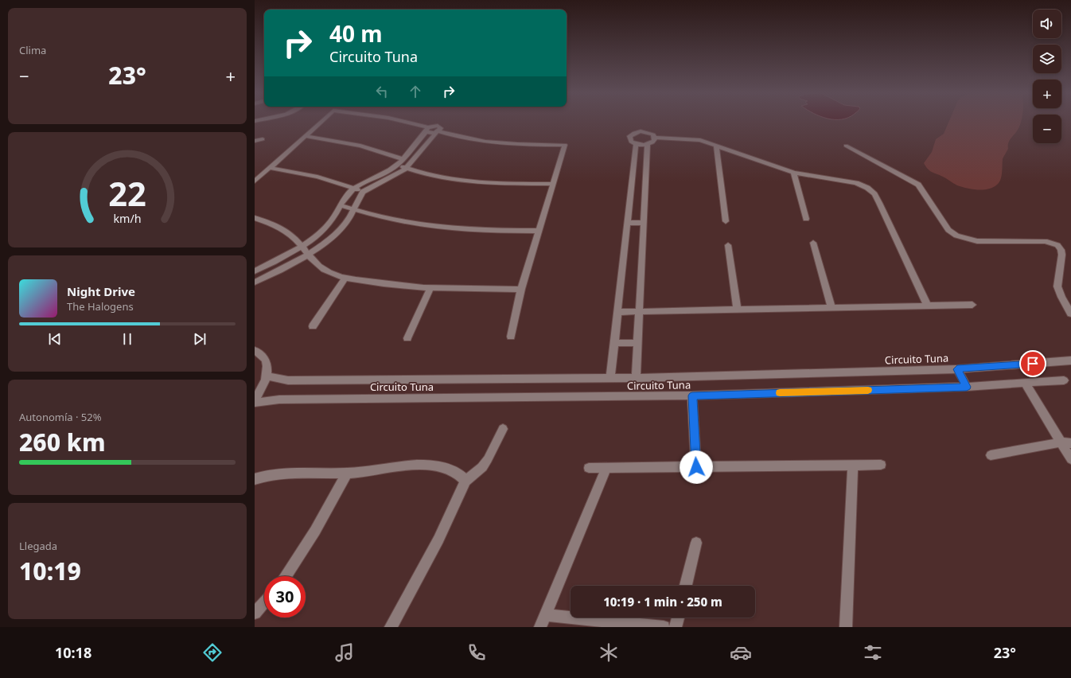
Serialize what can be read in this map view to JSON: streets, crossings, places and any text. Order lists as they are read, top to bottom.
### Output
{
  "streets": {
    "street": ["Circuito Tuna"]
  },
  "page": {
    "tile": [
      "Clima",
      ["Autonomía · 52%", "260 km"],
      ["Llegada", "10:19"]
    ],
    "map_buttons": ["+", "−"],
    "turn": ["40 m", "Circuito Tuna"],
    "heat": ["−", "23°", "+"],
    "song": ["Night Drive", "The Halogens"],
    "limit": "30",
    "trip": "10:19 · 1 min · 250 m",
    "tabs": ["10:18", "23°"],
    "gauge": ["22", "km/h"]
  }
}
